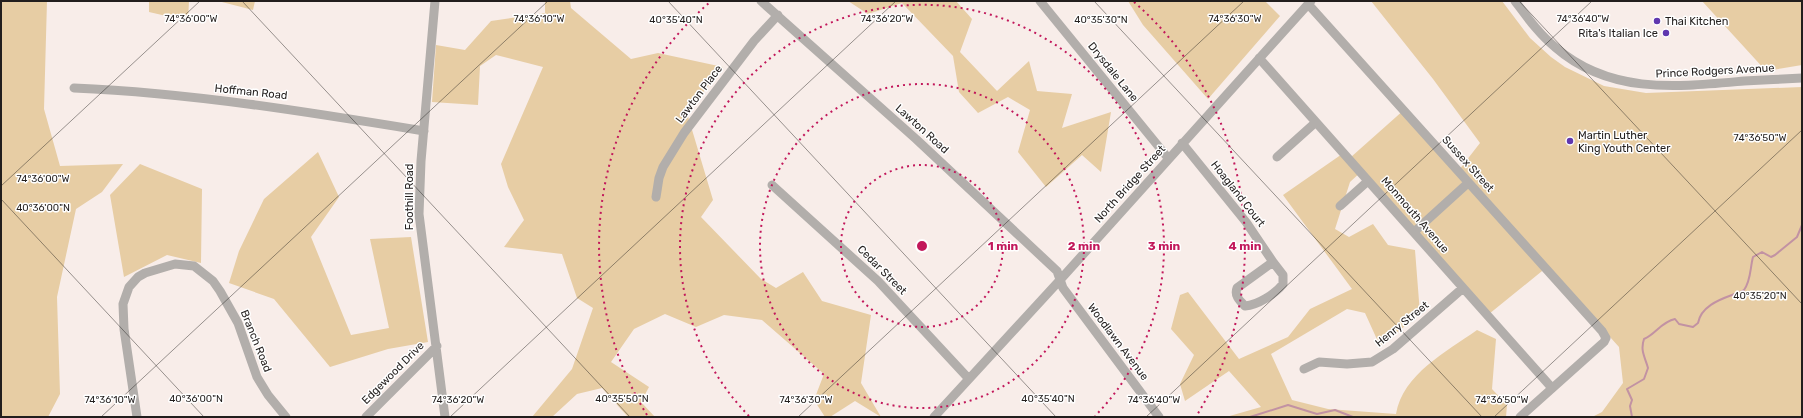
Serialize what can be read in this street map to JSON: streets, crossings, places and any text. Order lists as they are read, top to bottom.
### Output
{
  "streets": {
    "street": [
      "Prince Rodgers Avenue",
      "Drysdale Lane",
      "Hoffman Road",
      "Lawton Place",
      "Lawton Road",
      "Sussex Street",
      "North Bridge Street",
      "Hoagland Court",
      "Foothill Road",
      "Monmouth Avenue",
      "Cedar Street",
      "Henry Street",
      "Branch Road",
      "Woodlawn Avenue",
      "Edgewood Drive"
    ]
  },
  "crossings": [
    ["Drysdale Lane", "North Bridge Street"],
    ["Hoffman Road", "Foothill Road"],
    ["Lawton Place", "Lawton Road"],
    ["Lawton Road", "North Bridge Street"],
    ["Lawton Road", "Woodlawn Avenue"],
    ["Sussex Street", "North Bridge Street"],
    ["Sussex Street", "Monmouth Avenue"],
    ["North Bridge Street", "Hoagland Court"],
    ["North Bridge Street", "Monmouth Avenue"],
    ["North Bridge Street", "Cedar Street"],
    ["North Bridge Street", "Woodlawn Avenue"],
    ["Foothill Road", "Edgewood Drive"],
    ["Monmouth Avenue", "Henry Street"]
  ],
  "places": ["Thai Kitchen", "Rita's Italian Ice", "Martin Luther King Youth Center"],
  "coordinates": [
    "74°36'00\"W",
    "74°36'10\"W",
    "74°36'20\"W",
    "74°36'30\"W",
    "74°36'40\"W",
    "40°35'40\"N",
    "40°35'30\"N",
    "74°36'50\"W",
    "40°36'00\"N",
    "40°35'20\"N",
    "40°35'50\"N"
  ],
  "rings": [
    "1 min",
    "2 min",
    "3 min",
    "4 min"
  ]
}
